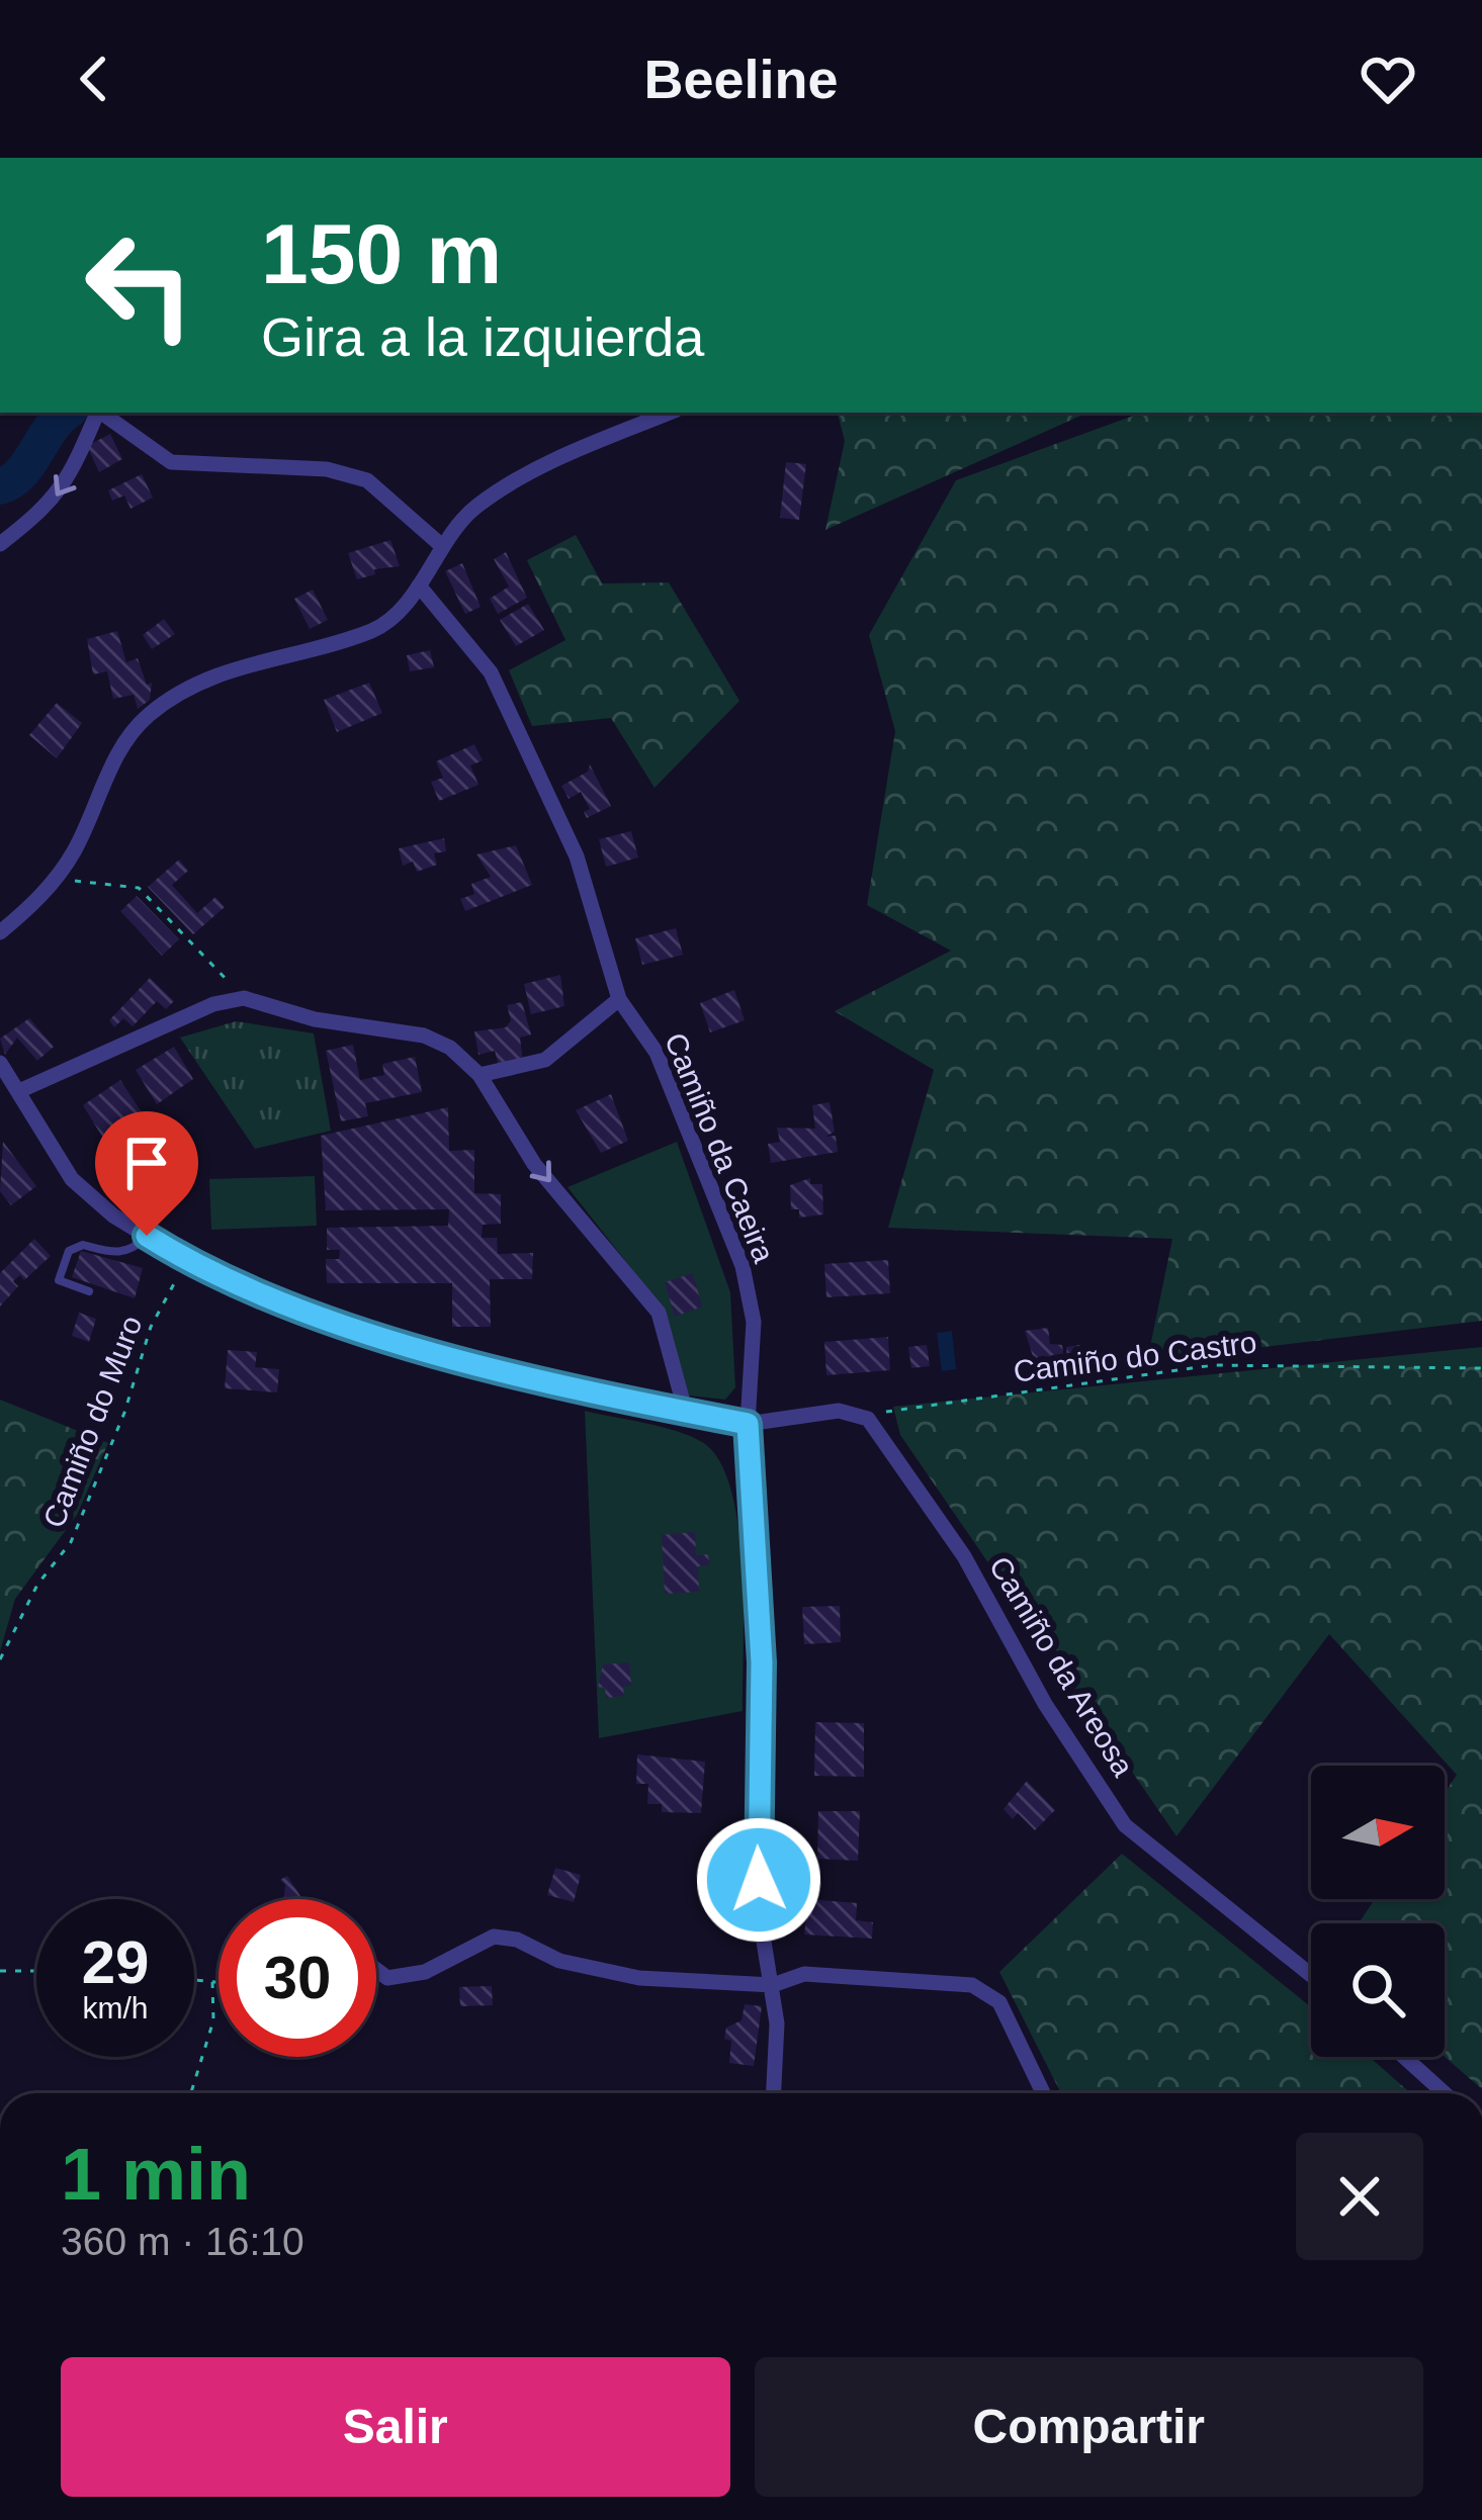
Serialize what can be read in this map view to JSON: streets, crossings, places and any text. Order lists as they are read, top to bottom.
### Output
{
  "streets": {
    "street": ["Camiño da Caeira", "Camiño da Areosa"],
    "path": ["Camiño do Castro", "Camiño do Muro"]
  },
  "crossings": [
    ["Camiño do Castro", "Camiño da Areosa"]
  ],
  "north": "right",
  "page": {
    "header": "Beeline",
    "turn": ["150 m", "Gira a la izquierda"],
    "speed": "29 km/h",
    "limit": "30",
    "heading": ["1 min", "360 m · 16:10"],
    "buttons": ["Salir", "Compartir"]
  }
}
